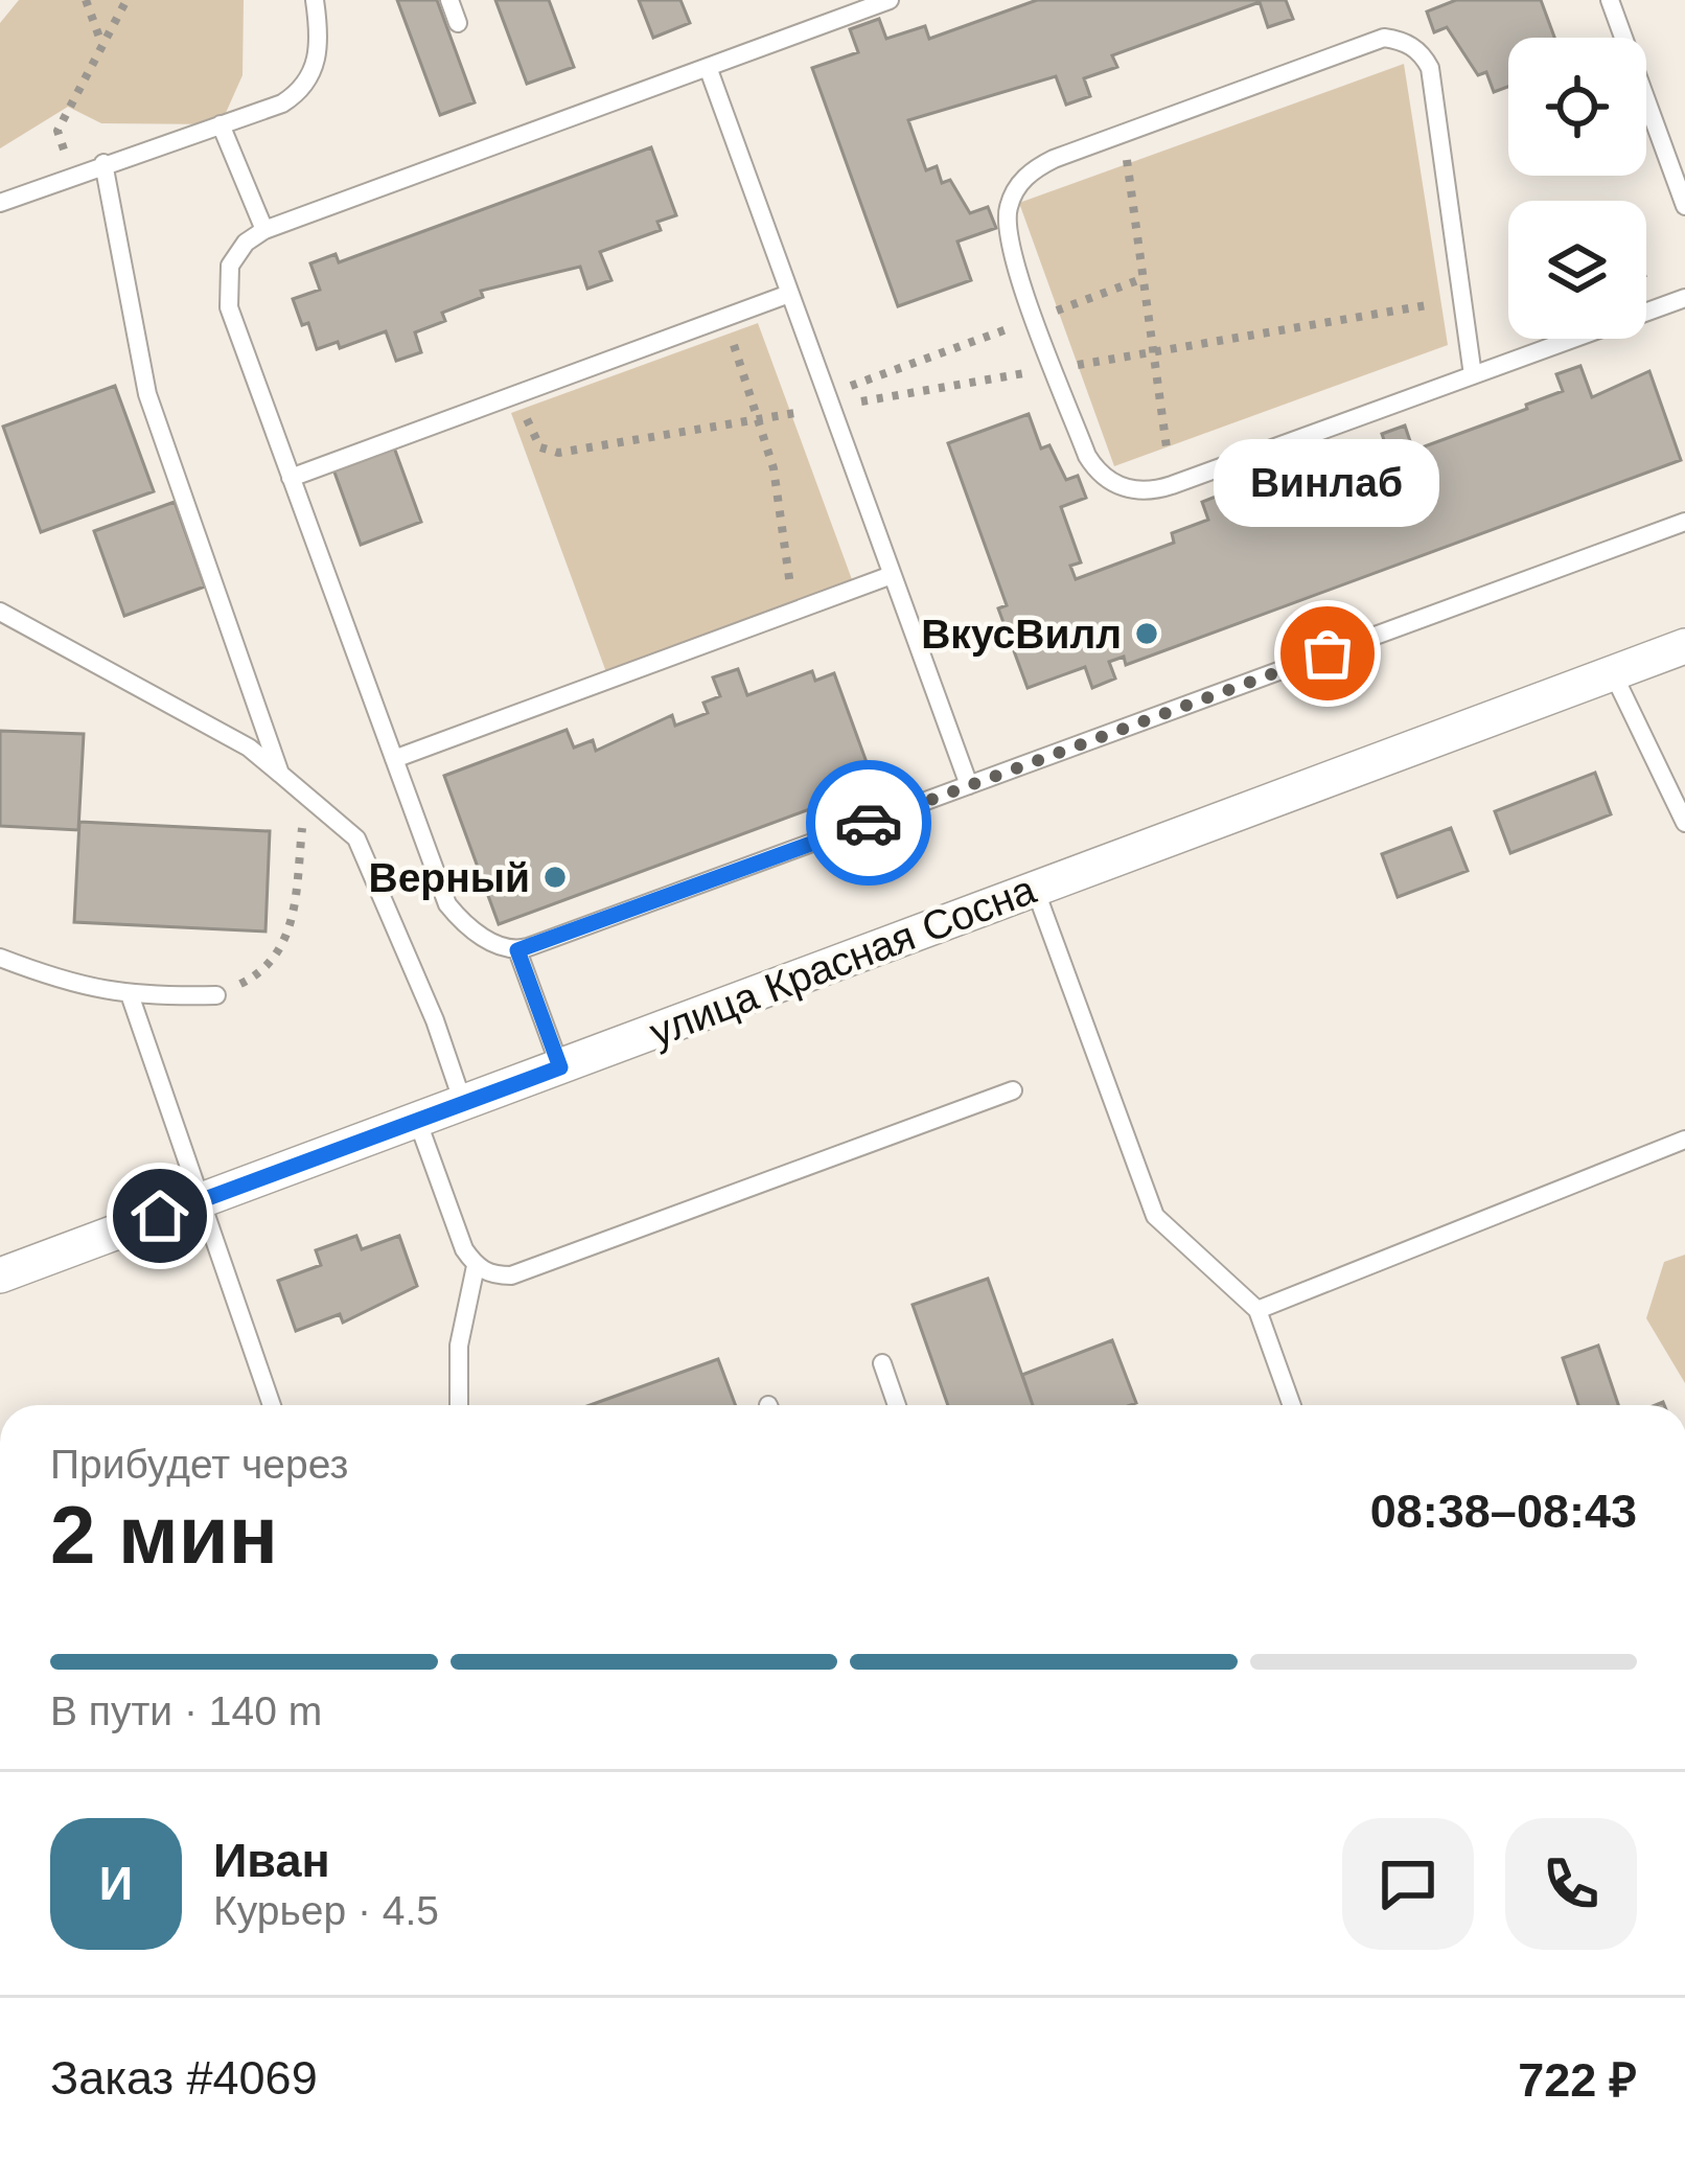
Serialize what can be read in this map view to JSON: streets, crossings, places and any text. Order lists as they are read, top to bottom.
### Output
{
  "streets": {
    "street": ["улица Красная Сосна"]
  },
  "places": ["ВкусВилл", "Винлаб", "Верный"],
  "page": {
    "bubble": "Винлаб",
    "heading": ["2 мин", "Прибудет через", "08:38–08:43"],
    "panel": [
      "Иван",
      "Курьер · 4.5",
      "Заказ #4069",
      "722 ₽"
    ],
    "bar": "В пути · 140 m",
    "round": "И"
  }
}
